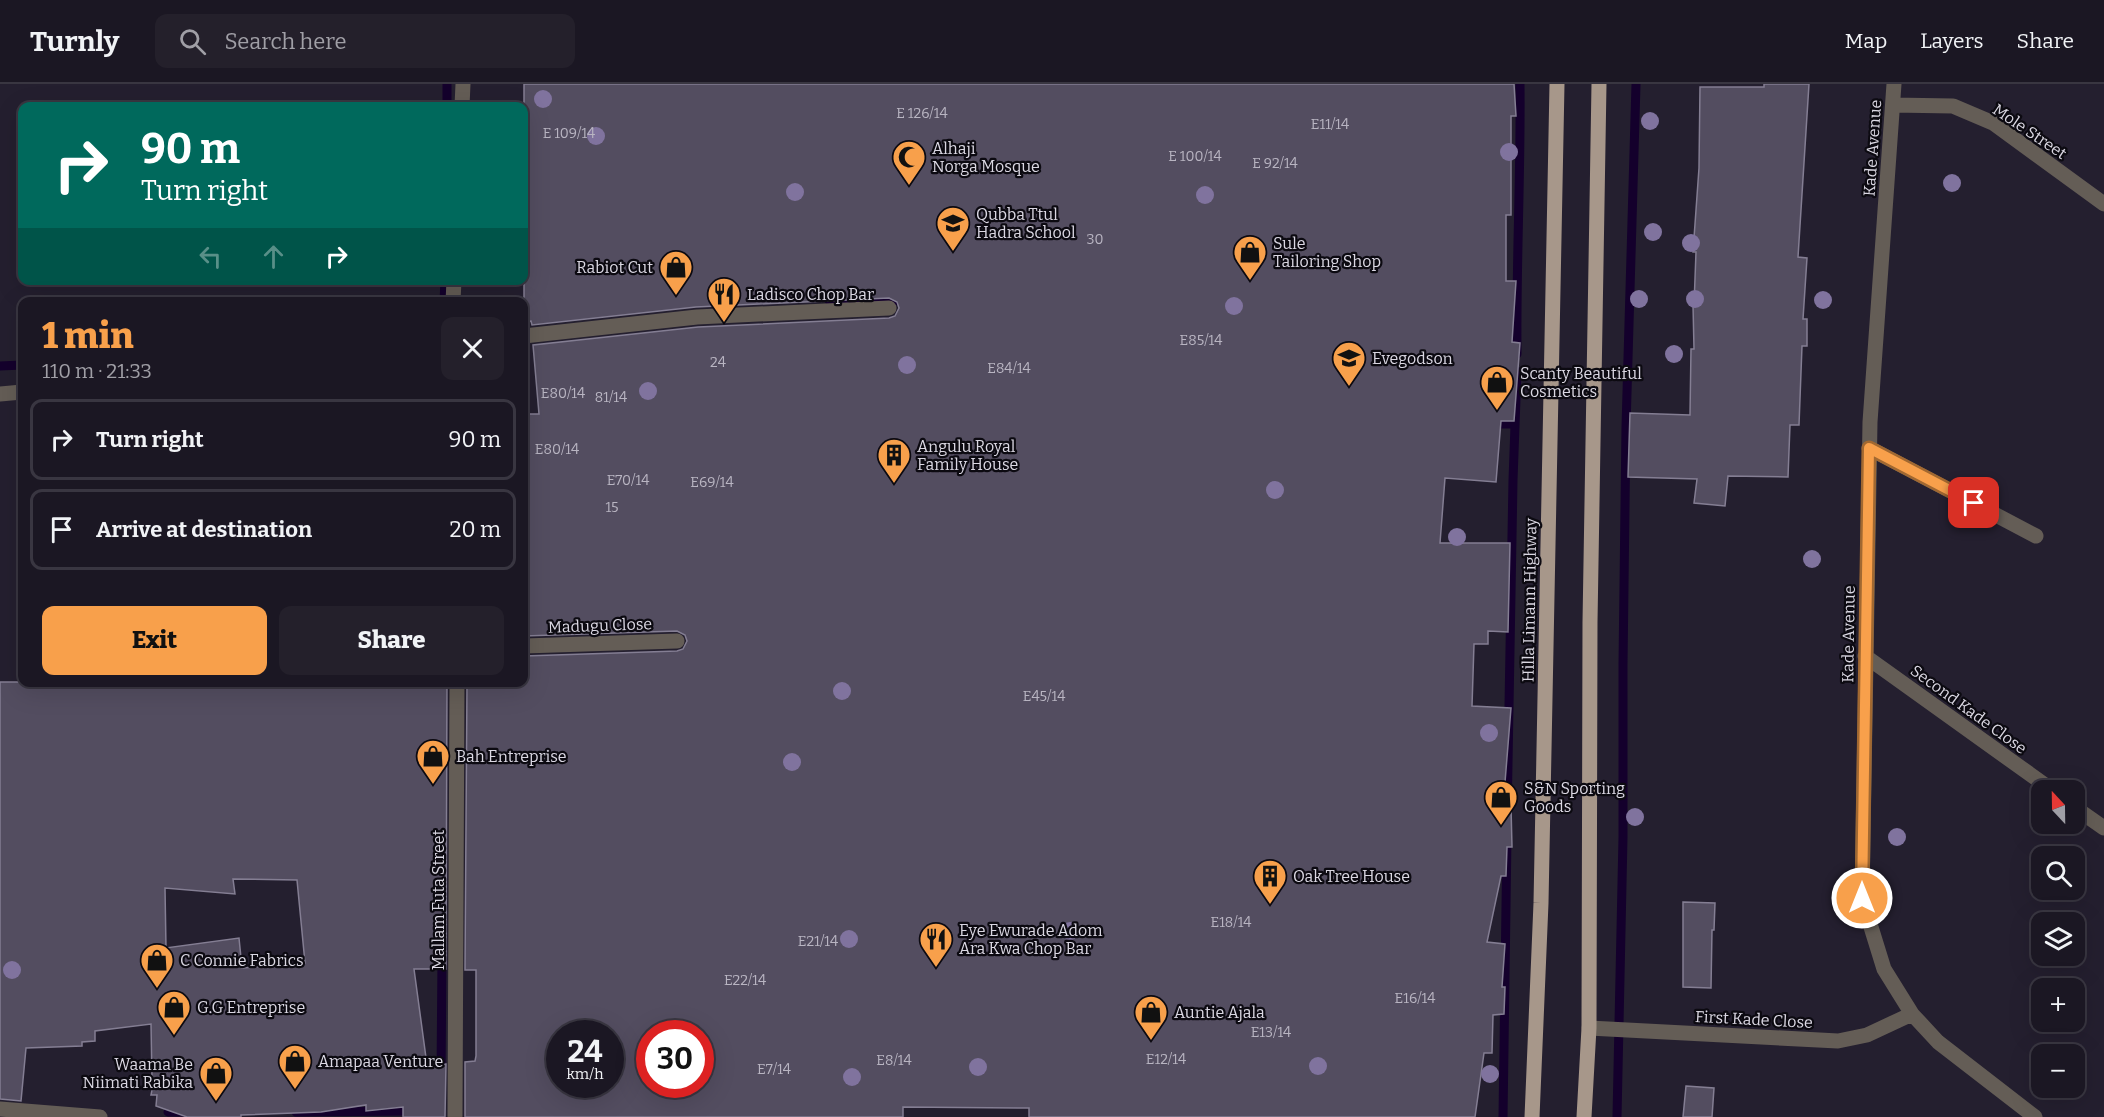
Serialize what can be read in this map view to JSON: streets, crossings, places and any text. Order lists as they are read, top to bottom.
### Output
{
  "streets": {
    "main road": ["Hilla Limann Highway"],
    "street": [
      "Mole Street",
      "Kade Avenue",
      "Madugu Close",
      "Second Kade Close",
      "Mallam Futa Street",
      "First Kade Close"
    ]
  },
  "crossings": [
    ["Mole Street", "Kade Avenue"],
    ["Kade Avenue", "Second Kade Close"],
    ["Kade Avenue", "First Kade Close"]
  ],
  "places": {
    "mosque": ["Alhaji Norga Mosque"],
    "school or university": ["Qubba Ttul Hadra School", "Evegodson"],
    "shop": [
      "Sule Tailoring Shop",
      "Rabiot Cut",
      "Scanty Beautiful Cosmetics",
      "Bah Entreprise",
      "S&N Sporting Goods",
      "C Connie Fabrics",
      "G.G Entreprise",
      "Auntie Ajala",
      "Amapaa Venture",
      "Waama Be Niimati Rabika"
    ],
    "restaurant": ["Ladisco Chop Bar", "Eye Ewurade Adom Ara Kwa Chop Bar"],
    "building": ["Angulu Royal Family House", "Oak Tree House"]
  },
  "house_numbers": [
    "E 126/14",
    "E11/14",
    "E 109/14",
    "E 100/14",
    "E 92/14",
    "30",
    "E85/14",
    "24",
    "E84/14",
    "E80/14",
    "81/14",
    "E80/14",
    "E70/14",
    "E69/14",
    "15",
    "E45/14",
    "E18/14",
    "E21/14",
    "E22/14",
    "E16/14",
    "E13/14",
    "E12/14",
    "E8/14",
    "E7/14"
  ],
  "north": "top",
  "page": {
    "header": "Turnly",
    "search": "Search here",
    "nav": ["Map", "Layers", "Share"],
    "turn": ["90 m", "Turn right"],
    "heading": ["1 min", "110 m · 21:33"],
    "list": [
      {
        "name": "Turn right",
        "value": "90 m"
      },
      {
        "name": "Arrive at destination",
        "value": "20 m"
      }
    ],
    "buttons": ["Exit", "Share"],
    "map_buttons": ["+", "−"],
    "speed": "24 km/h",
    "limit": "30"
  }
}
